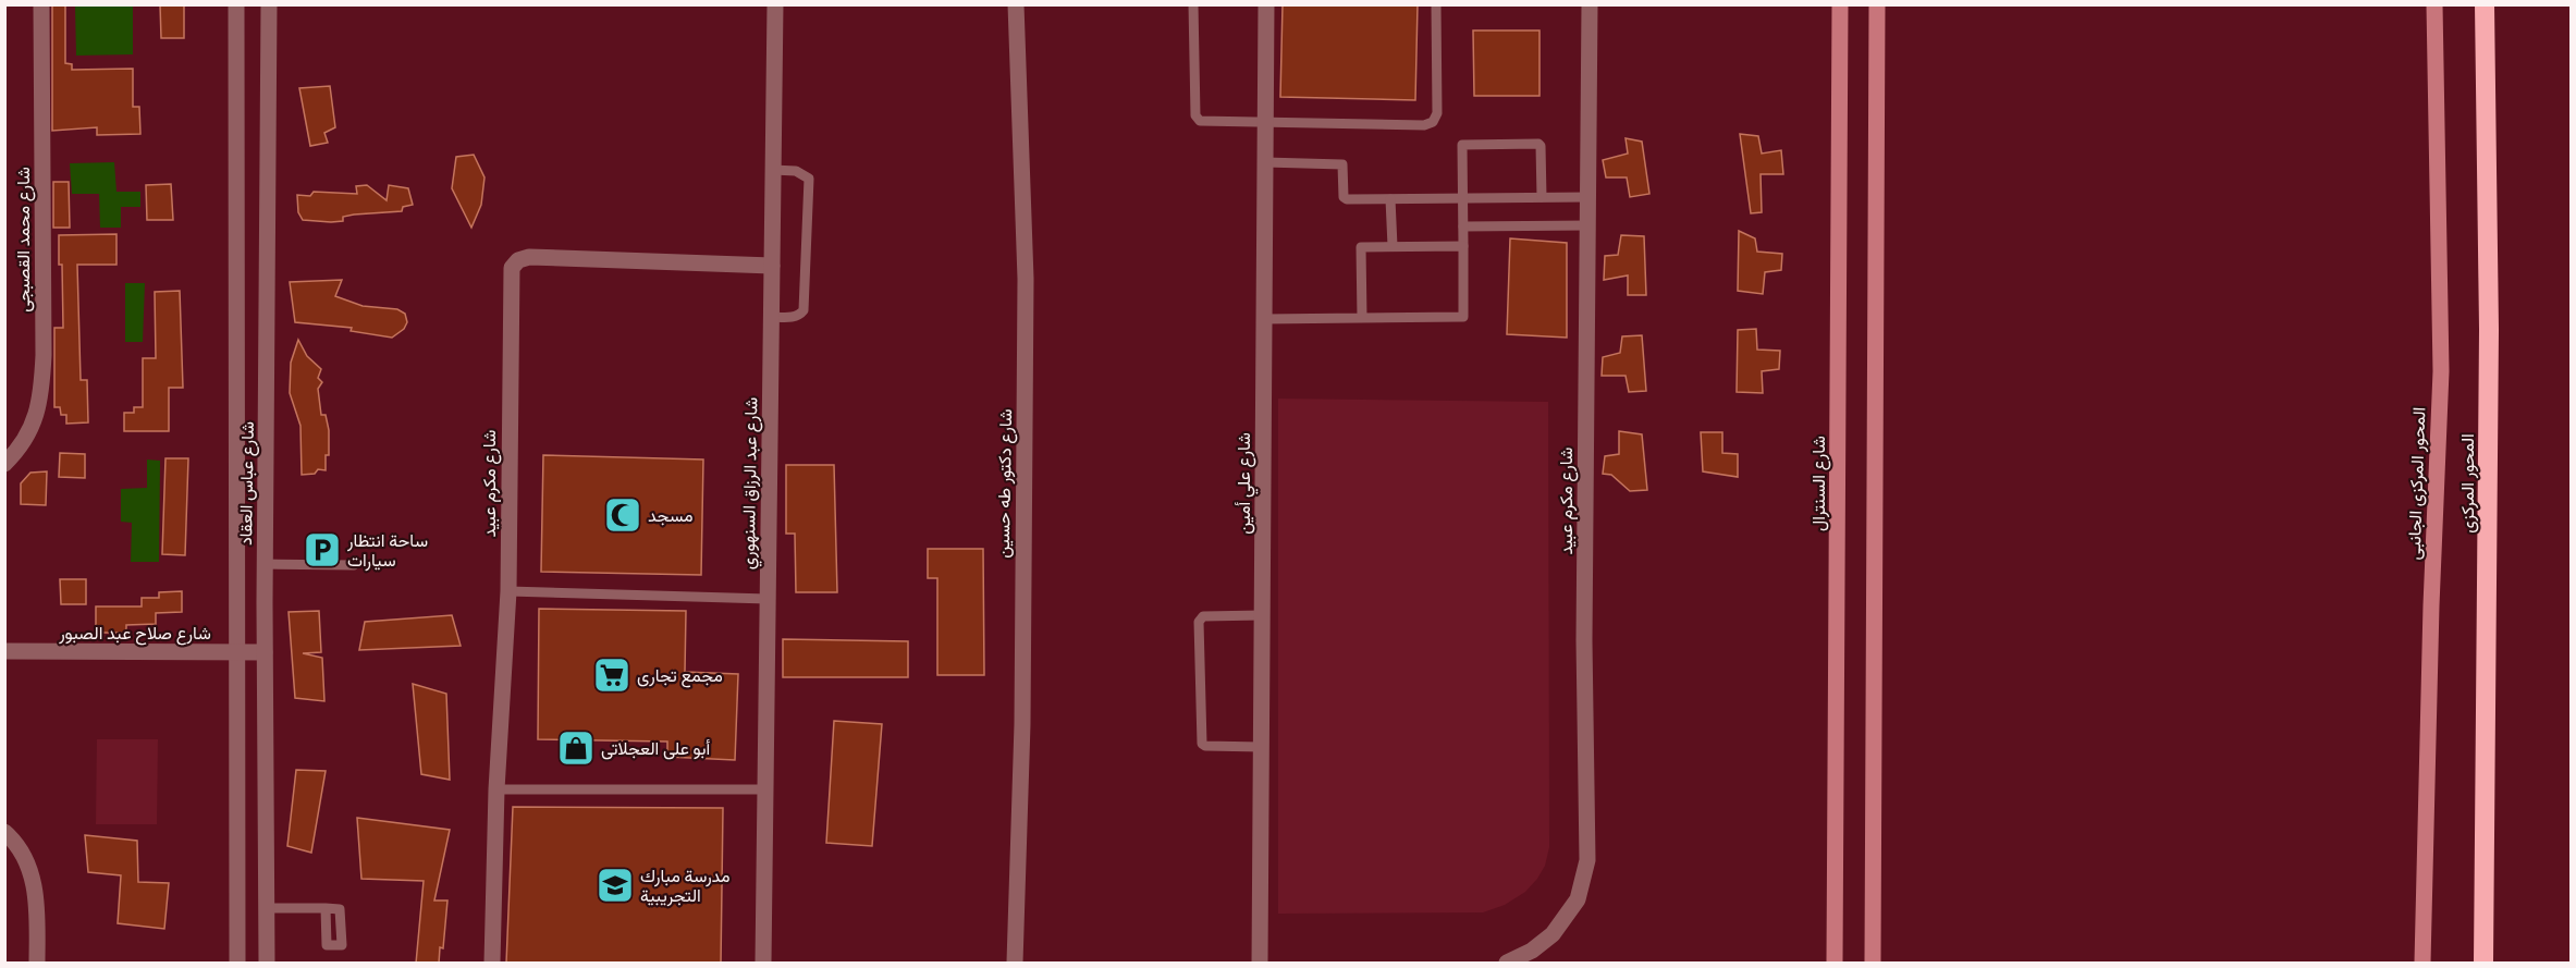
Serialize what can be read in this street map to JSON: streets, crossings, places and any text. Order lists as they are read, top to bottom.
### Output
{
  "streets": {
    "highway": ["المحور المركزى"],
    "street": [
      "شارع محمد القصبجى",
      "شارع عباس العقاد",
      "شارع مكرم عبيد",
      "شارع عبد الرزاق السنهوري",
      "شارع دكتور طه حسين",
      "شارع علي أمين",
      "شارع السنترال",
      "المحور المركزى الجانبى",
      "شارع صلاح عبد الصبور"
    ]
  },
  "crossings": [
    ["شارع عباس العقاد", "شارع صلاح عبد الصبور"],
    ["شارع مكرم عبيد", "شارع عبد الرزاق السنهوري"]
  ],
  "places": {
    "mosque": ["مسجد"],
    "parking": ["ساحة انتظار سيارات"],
    "supermarket": ["مجمع تجارى"],
    "shop": ["أبو على العجلاتى"],
    "school or university": ["مدرسة مبارك التجريبية"]
  }
}
